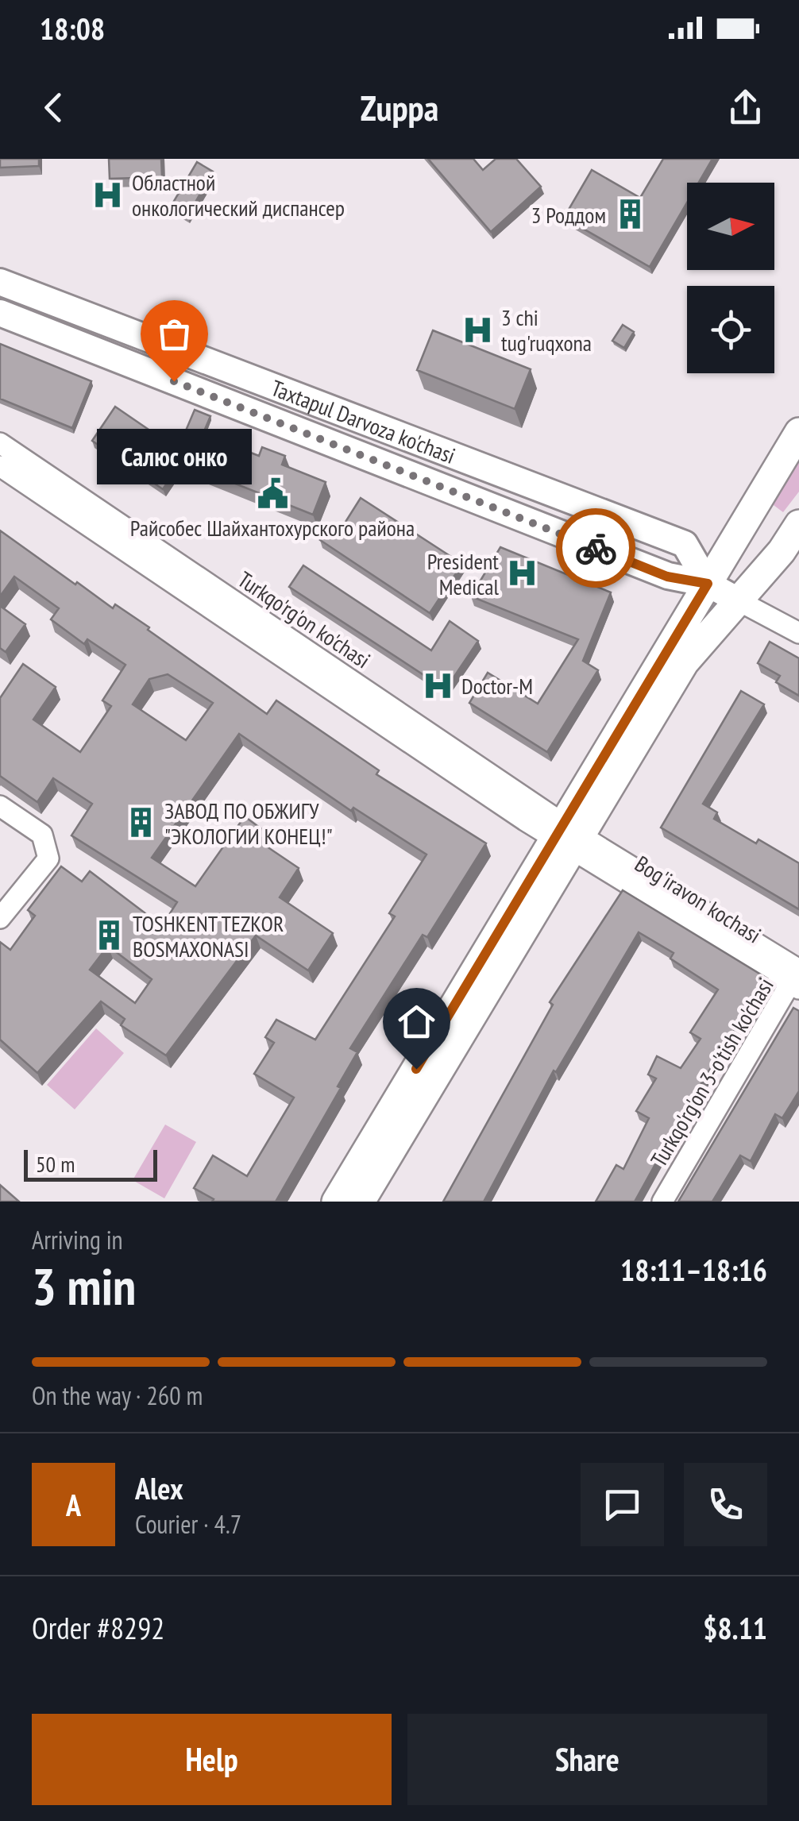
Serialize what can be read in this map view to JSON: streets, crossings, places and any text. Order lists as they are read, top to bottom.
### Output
{
  "streets": {
    "main road": ["Taxtapul Darvoza ko'chasi"],
    "street": ["Turkqo'rg'on ko'chasi", "Bog'iravon kochasi", "Turkqo'rg'on 3-o'tish ko'chasi"]
  },
  "crossings": [
    ["Turkqo'rg'on ko'chasi", "Bog'iravon kochasi"],
    ["Bog'iravon kochasi", "Turkqo'rg'on 3-o'tish ko'chasi"]
  ],
  "places": {
    "hospital": [
      "Областной онкологический диспансер",
      "3 chi tug'ruqxona",
      "President Medical",
      "Doctor-M"
    ],
    "building": ["3 Роддом", "ЗАВОД ПО ОБЖИГУ \"ЭКОЛОГИИ КОНЕЦ!\"", "TOSHKENT TEZKOR BOSMAXONASI"],
    "other": ["Салюс онко"],
    "public building": ["Райсобес Шайхантохурского района"]
  },
  "scale_bar": "50 m",
  "north": "right",
  "page": {
    "status": "18:08",
    "header": "Zuppa",
    "bubble": "Салюс онко",
    "scale": "50 m",
    "heading": ["3 min", "Arriving in", "18:11–18:16"],
    "panel": [
      "Alex",
      "Courier · 4.7",
      "Order #8292",
      "$8.11"
    ],
    "bar": "On the way · 260 m",
    "round": "A",
    "buttons": ["Help", "Share"]
  }
}
